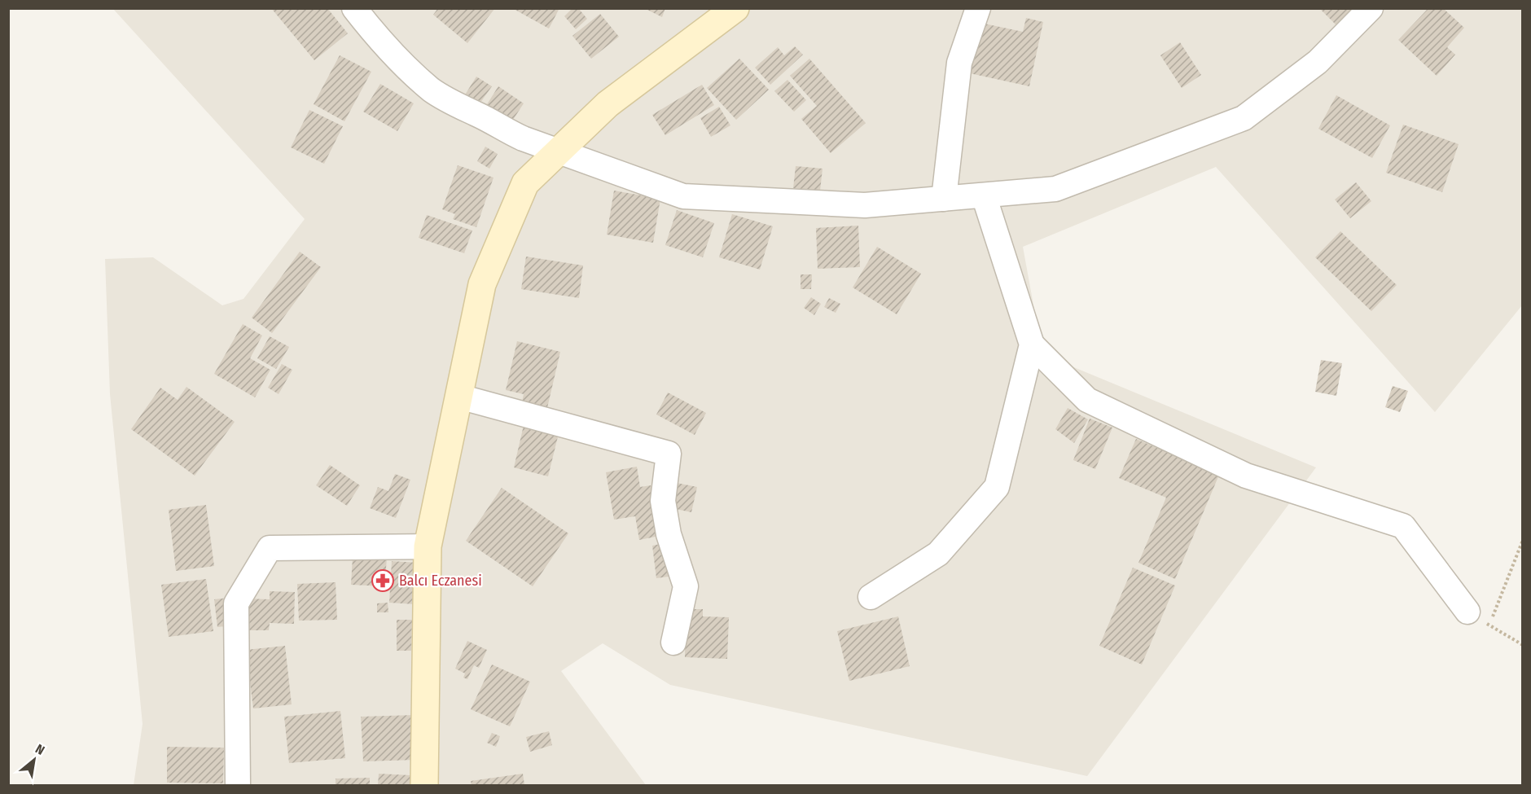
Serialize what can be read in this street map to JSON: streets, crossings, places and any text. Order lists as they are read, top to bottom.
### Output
{
  "places": {
    "pharmacy": ["Balcı Eczanesi"]
  },
  "north": "top right"
}
